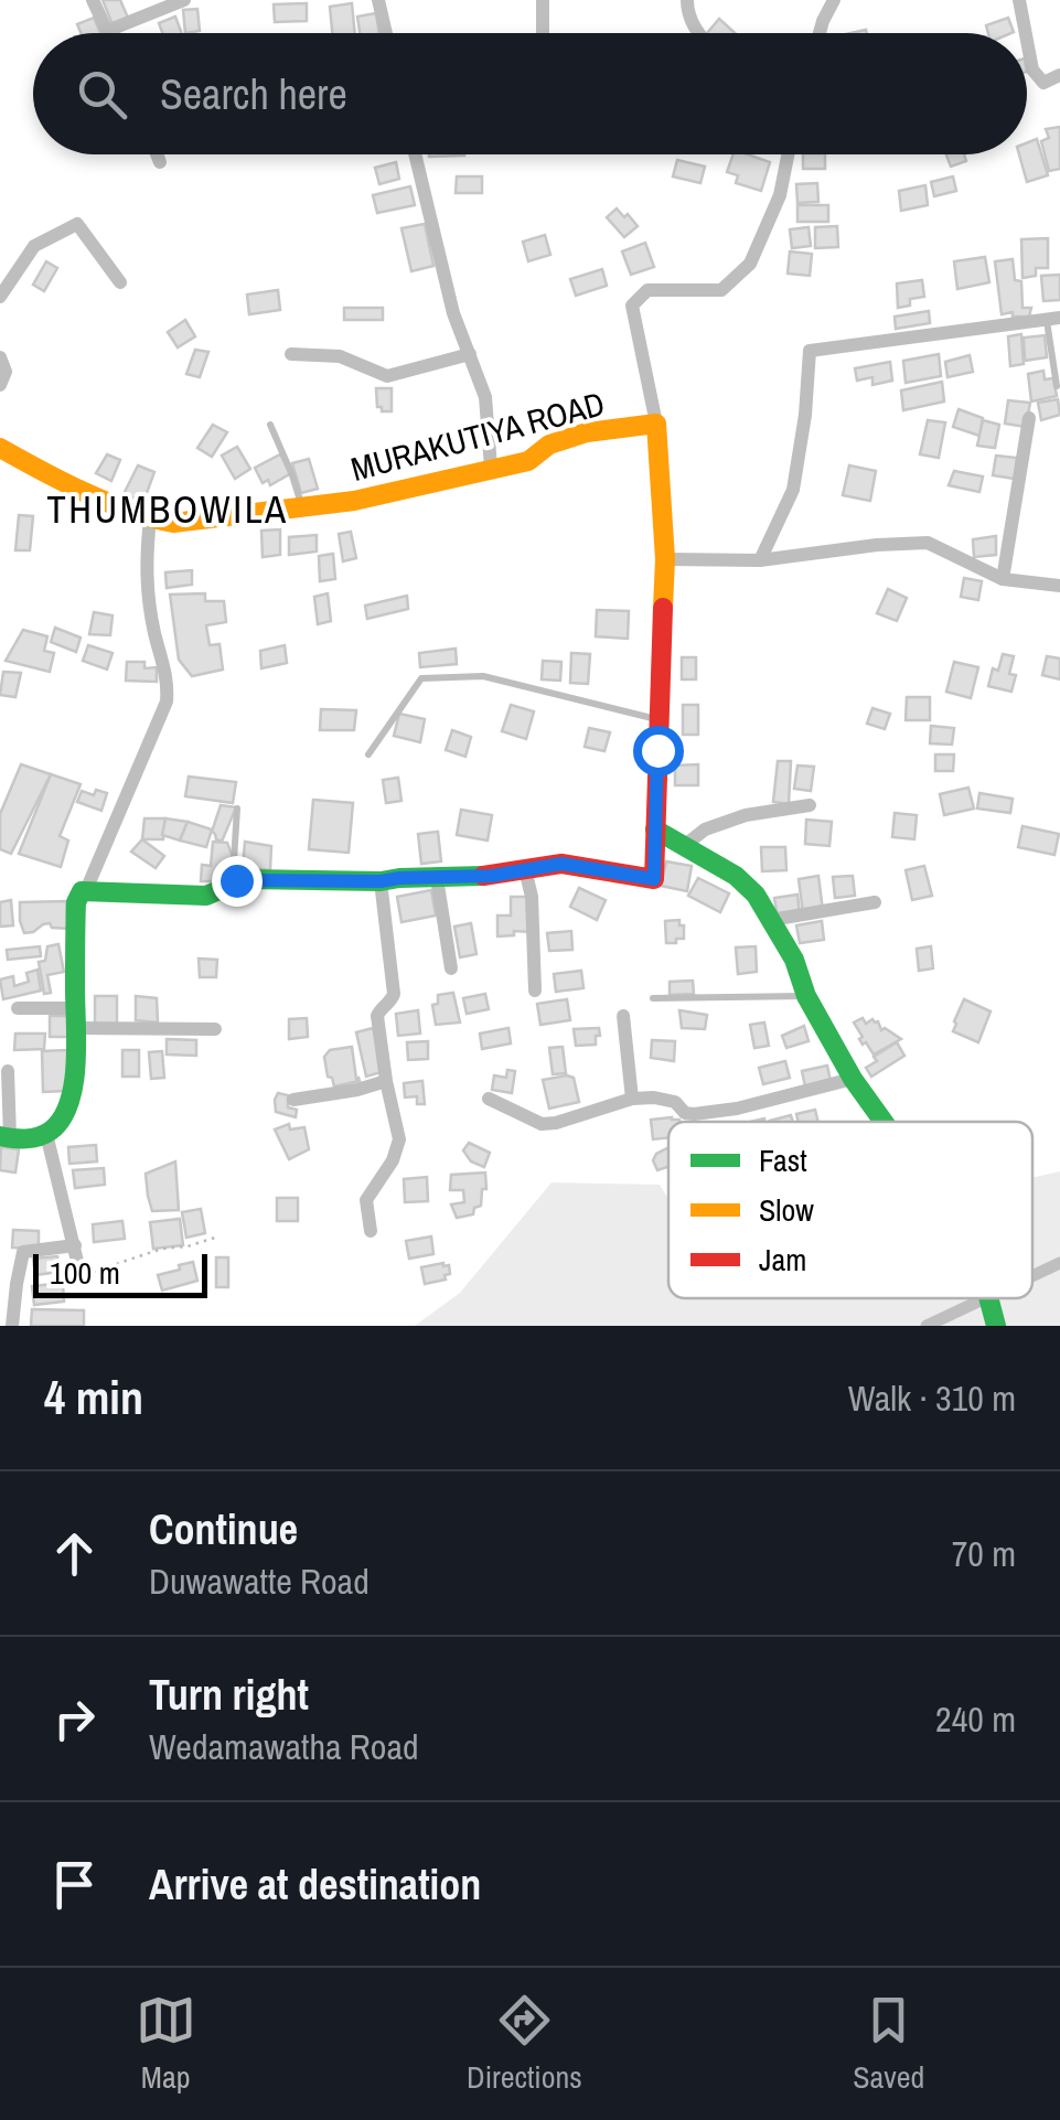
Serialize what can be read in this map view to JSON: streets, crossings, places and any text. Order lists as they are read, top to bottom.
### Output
{
  "streets": {
    "street": ["MURAKUTIYA ROAD"]
  },
  "districts": ["THUMBOWILA"],
  "legend": ["Fast", "Slow", "Jam"],
  "scale_bar": "100 m",
  "page": {
    "search": "Search here",
    "scale": "100 m",
    "heading": ["4 min", "Walk · 310 m"],
    "list": [
      ["Continue", "Duwawatte Road", "70 m"],
      ["Turn right", "Wedamawatha Road", "240 m"],
      "Arrive at destination"
    ],
    "nav": ["Map", "Directions", "Saved"]
  }
}
